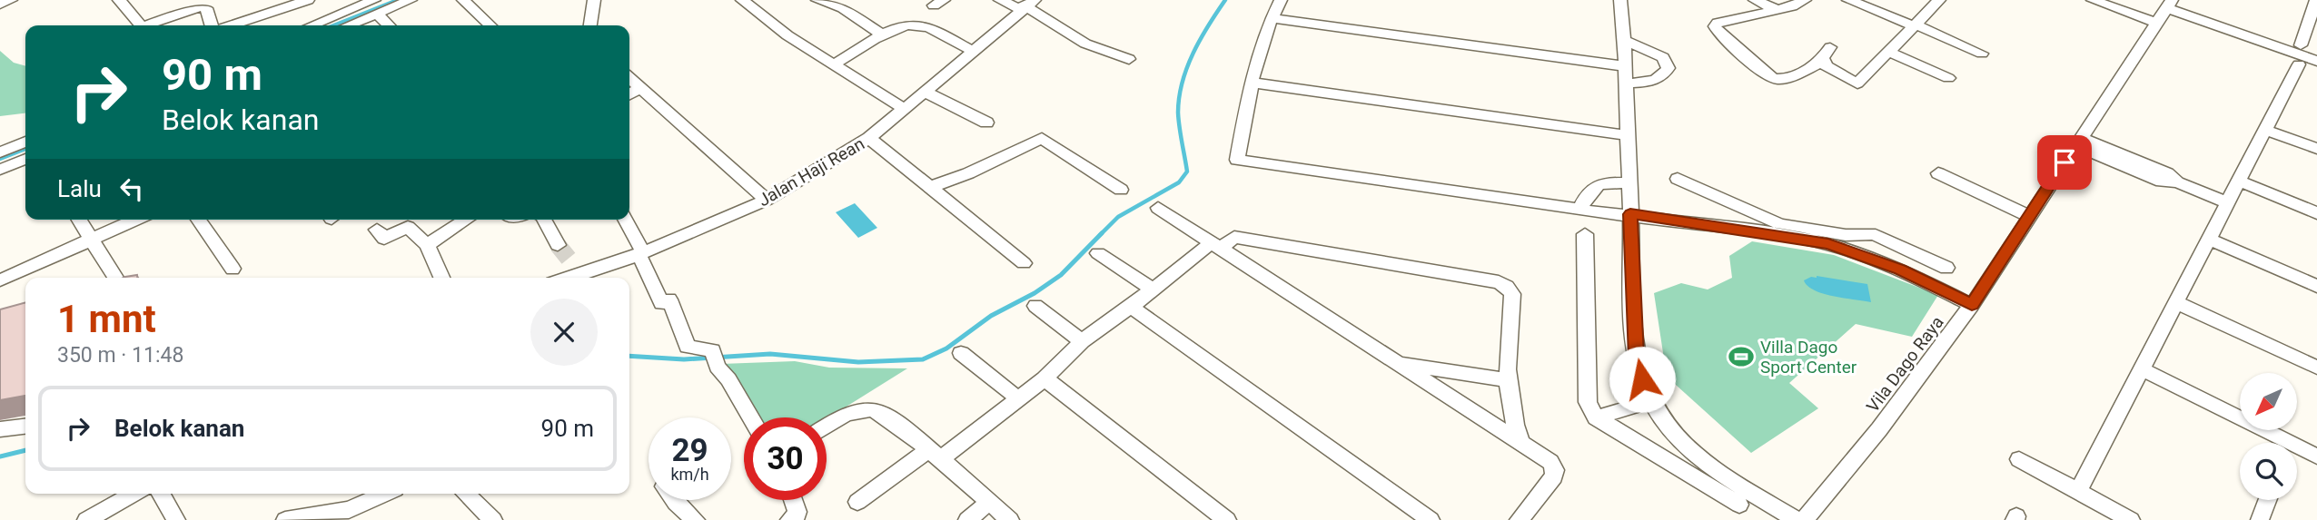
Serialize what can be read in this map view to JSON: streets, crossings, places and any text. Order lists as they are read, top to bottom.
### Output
{
  "streets": {
    "street": ["Jalan Haji Rean", "Vila Dago Raya"]
  },
  "places": {
    "sports": ["Villa Dago Sport Center"]
  },
  "north": "bottom left",
  "page": {
    "turn": ["90 m", "Belok kanan"],
    "then": "Lalu",
    "heading": ["1 mnt", "350 m · 11:48"],
    "list": [
      {
        "name": "Belok kanan",
        "value": "90 m"
      }
    ],
    "speed": "29 km/h",
    "limit": "30"
  }
}
